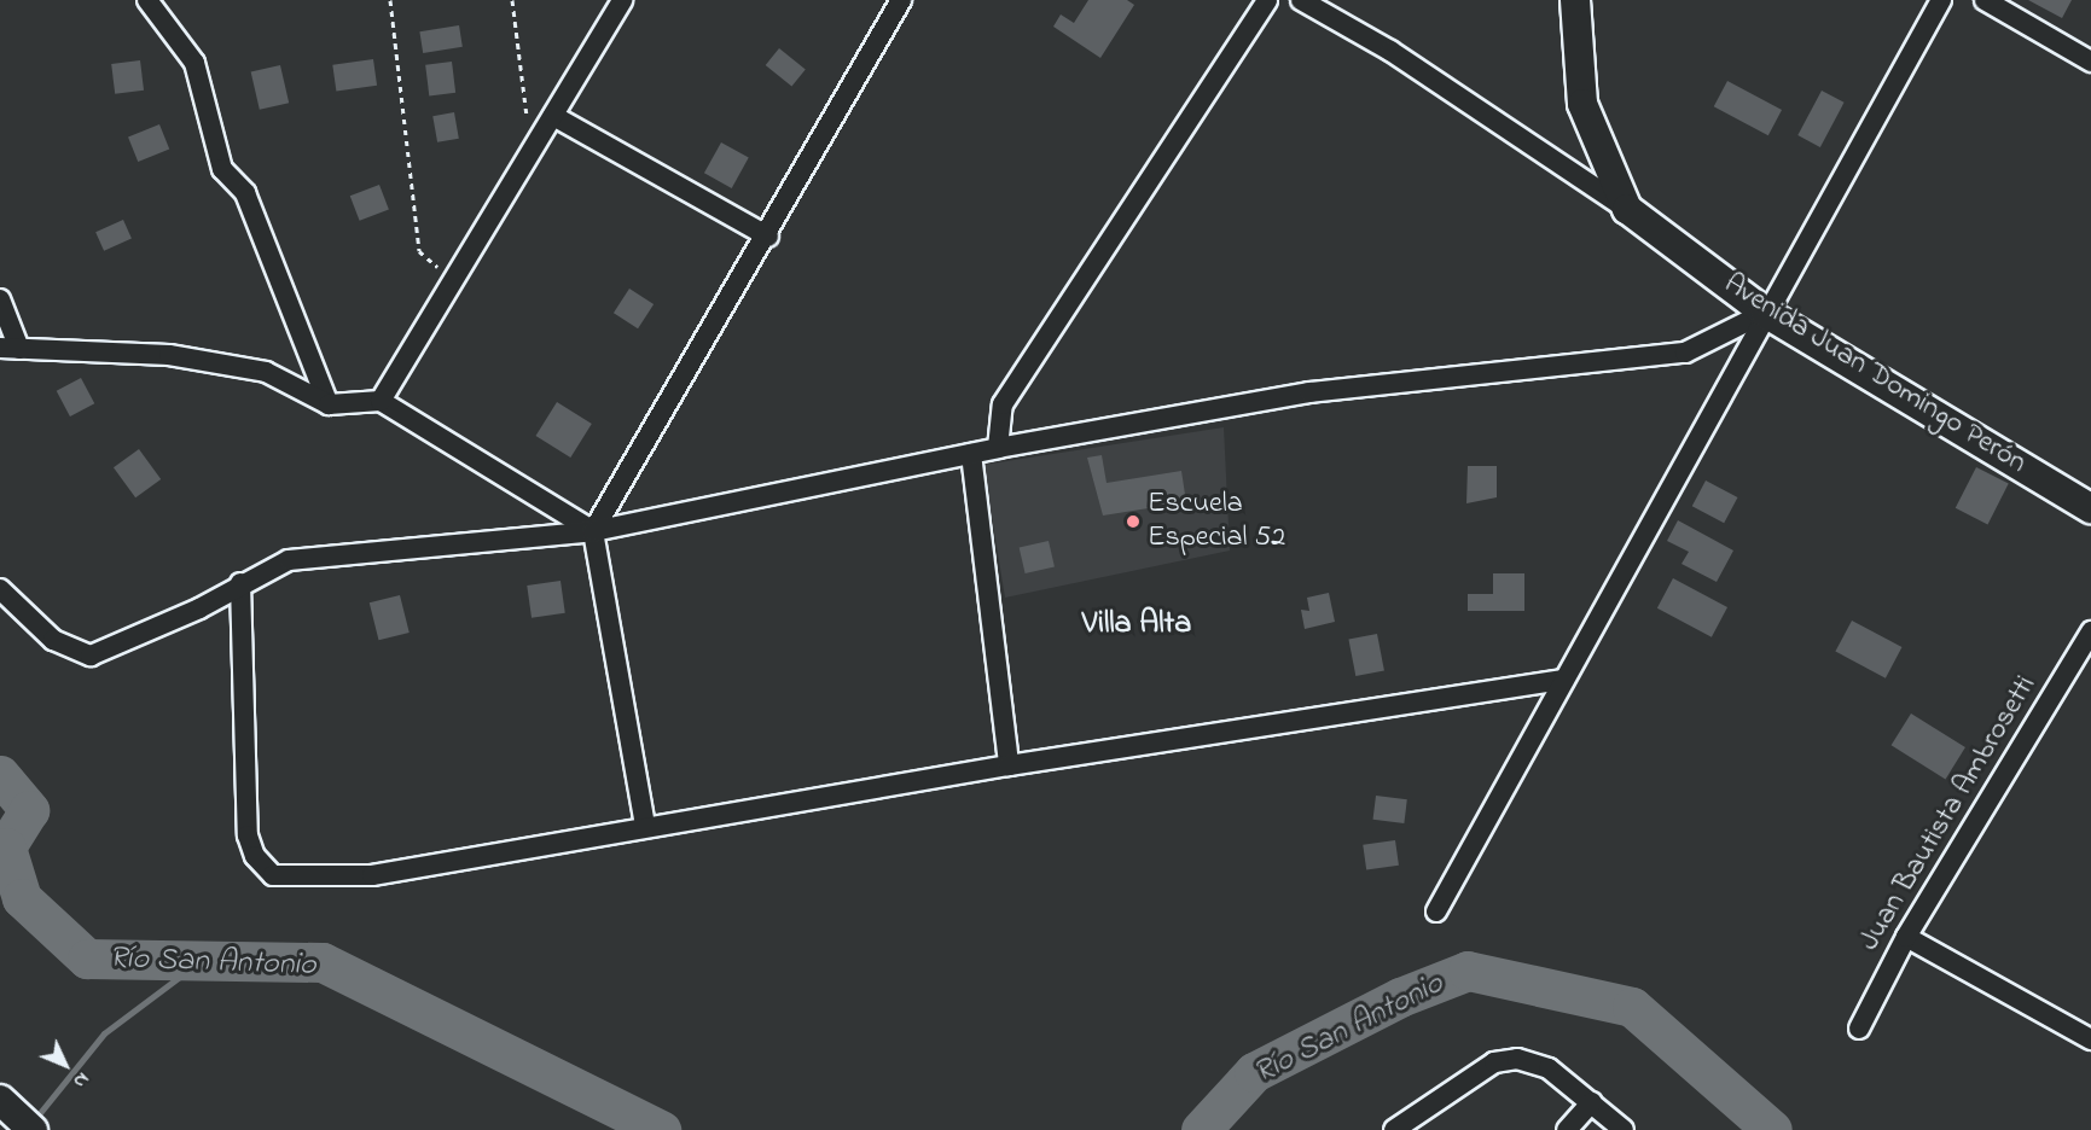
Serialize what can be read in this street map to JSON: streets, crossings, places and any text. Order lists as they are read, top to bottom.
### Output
{
  "streets": {
    "main road": ["Avenida Juan Domingo Perón"],
    "street": ["Juan Bautista Ambrosetti"]
  },
  "districts": ["Villa Alta"],
  "water": ["Río San Antonio"],
  "places": ["Escuela Especial 52"],
  "north": "bottom right"
}
